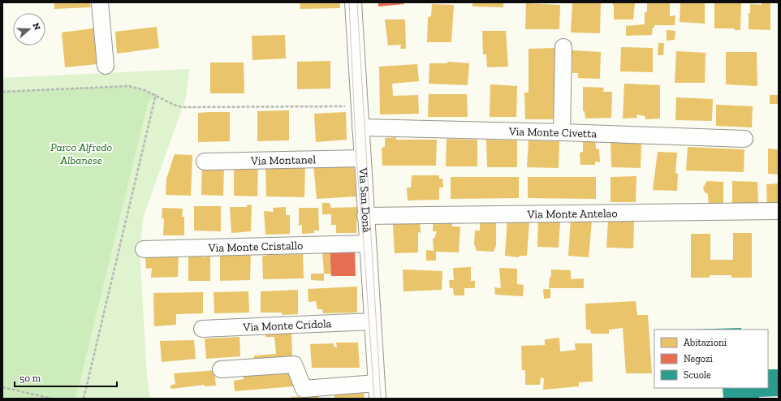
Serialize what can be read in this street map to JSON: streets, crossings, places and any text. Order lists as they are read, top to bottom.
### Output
{
  "streets": {
    "street": [
      "Via Monte Civetta",
      "Via Montanel",
      "Via San Donà",
      "Via Monte Antelao",
      "Via Monte Cristallo",
      "Via Monte Cridola"
    ]
  },
  "crossings": [
    ["Via Monte Civetta", "Via San Donà"],
    ["Via Montanel", "Via San Donà"],
    ["Via San Donà", "Via Monte Antelao"],
    ["Via San Donà", "Via Monte Cristallo"],
    ["Via San Donà", "Via Monte Cridola"]
  ],
  "parks": ["Parco Alfredo Albanese"],
  "legend": ["Abitazioni", "Negozi", "Scuole"],
  "scale_bar": "50 m",
  "north": "right"
}
